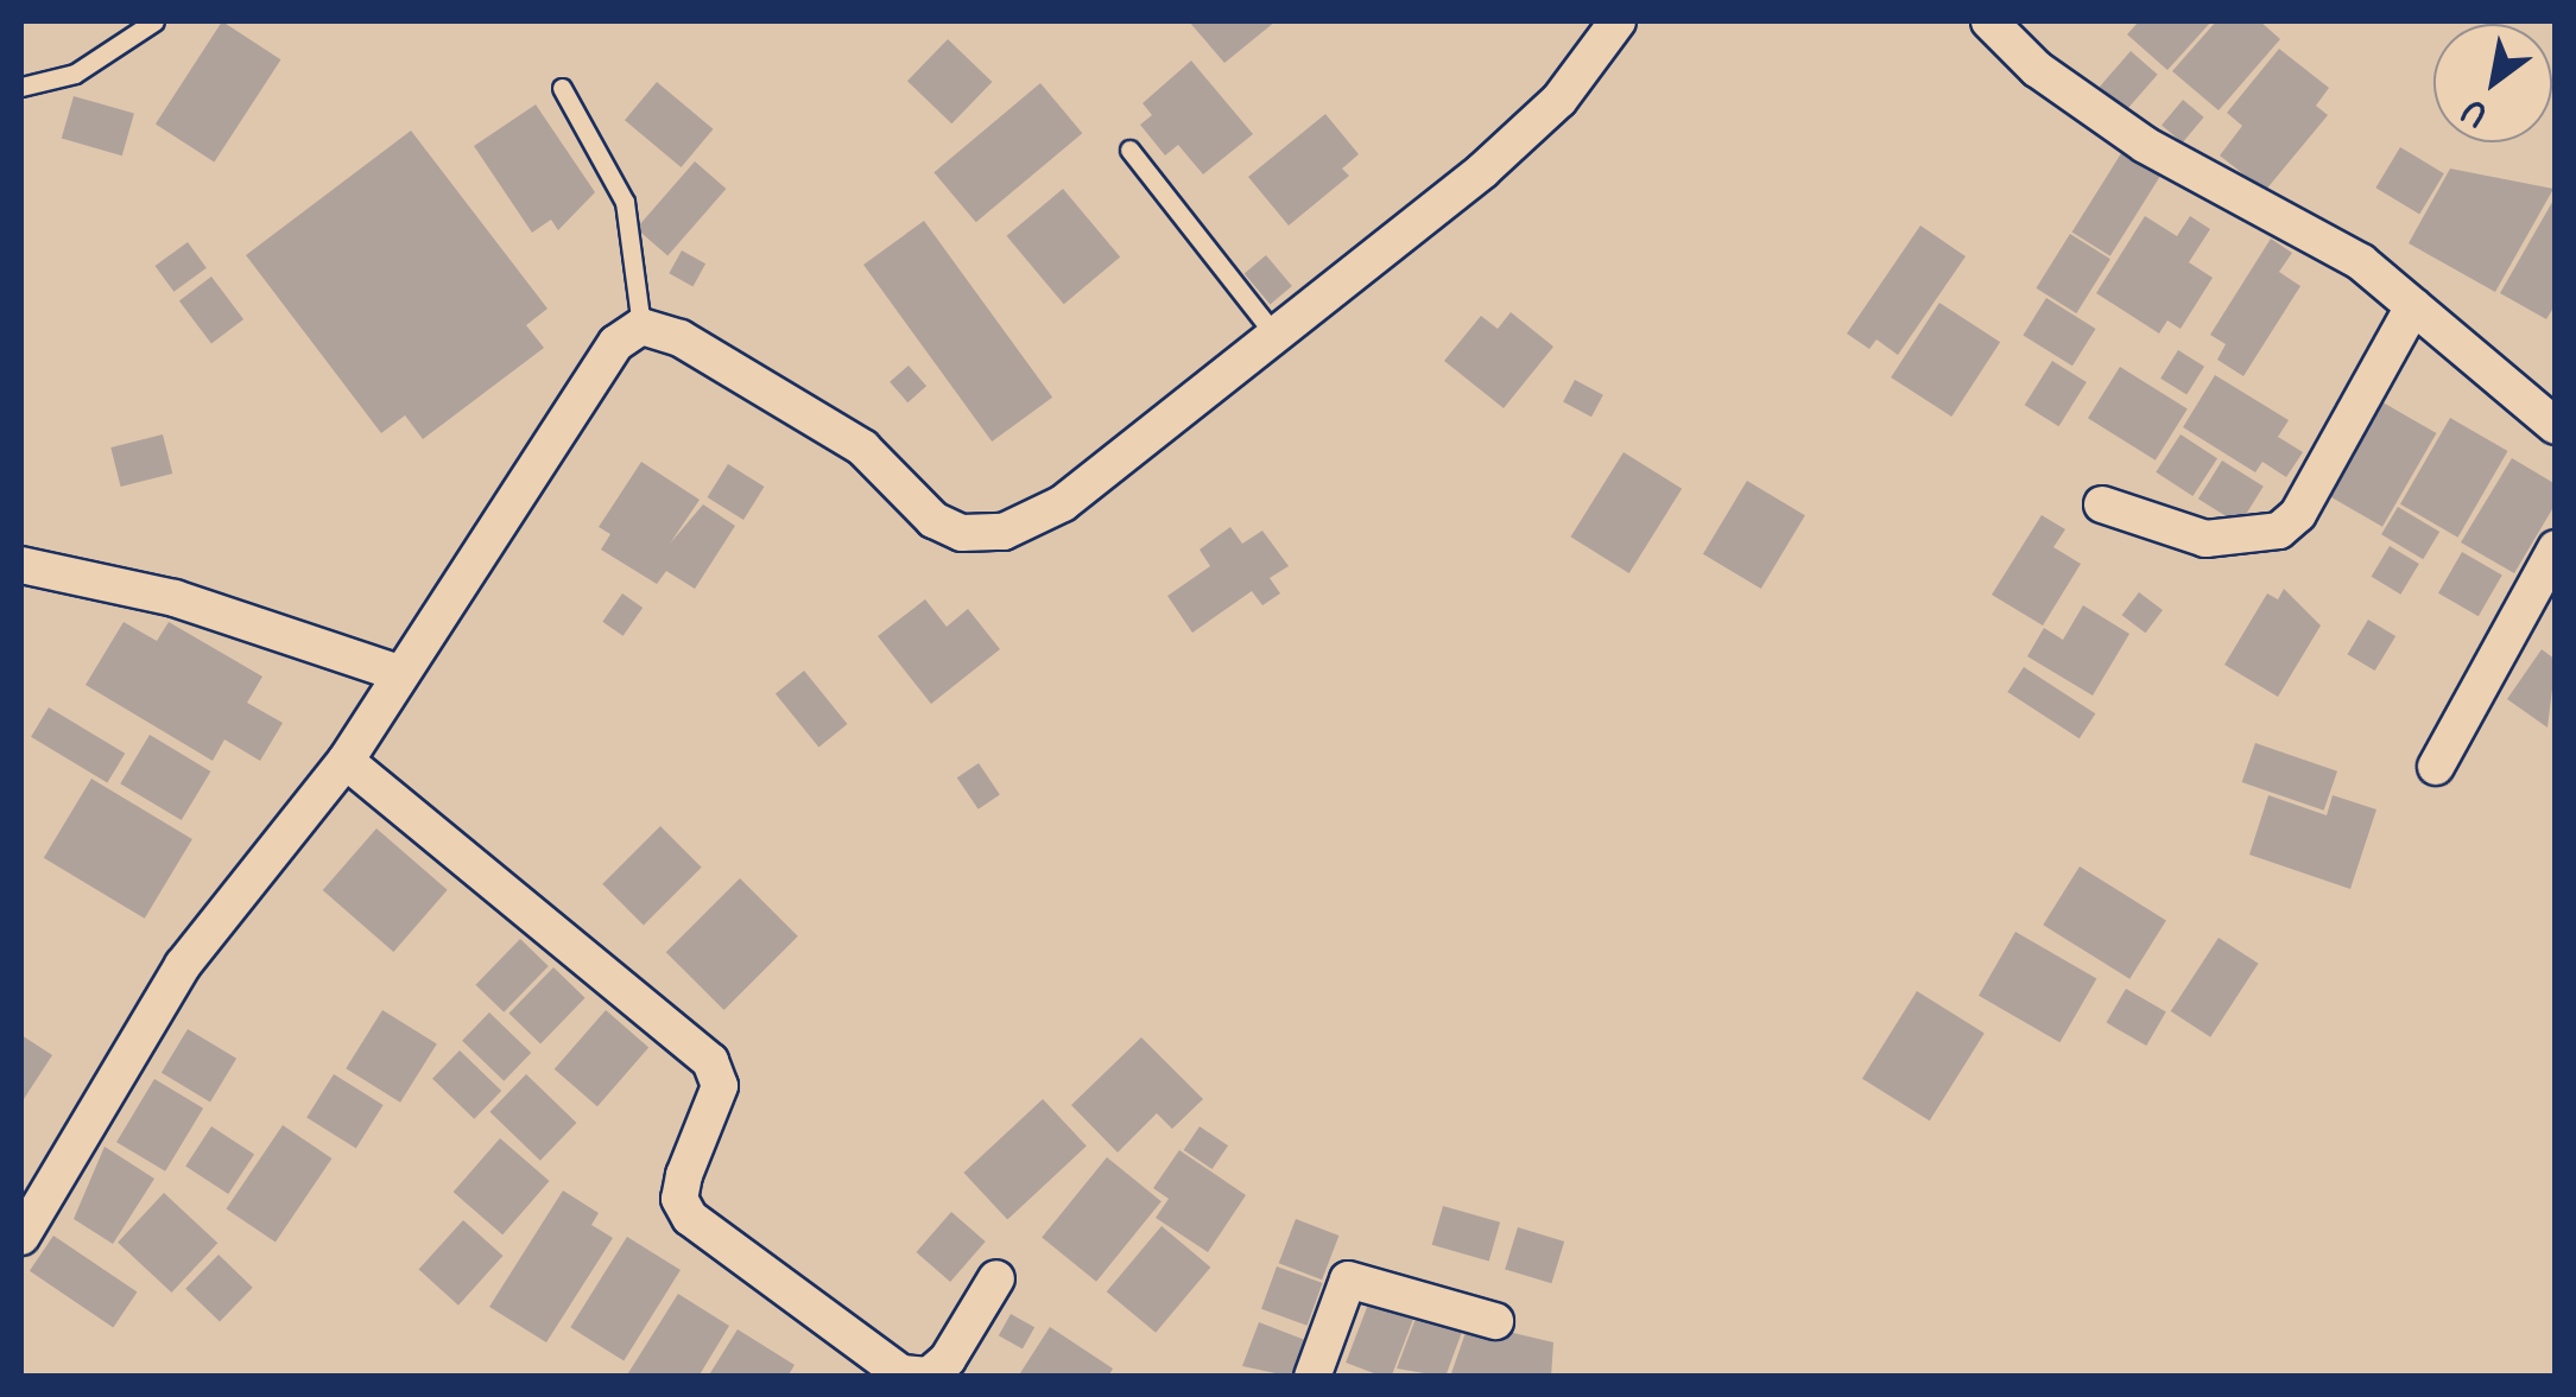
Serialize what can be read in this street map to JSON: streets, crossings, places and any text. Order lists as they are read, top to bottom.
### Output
{
  "north": "bottom left"
}
